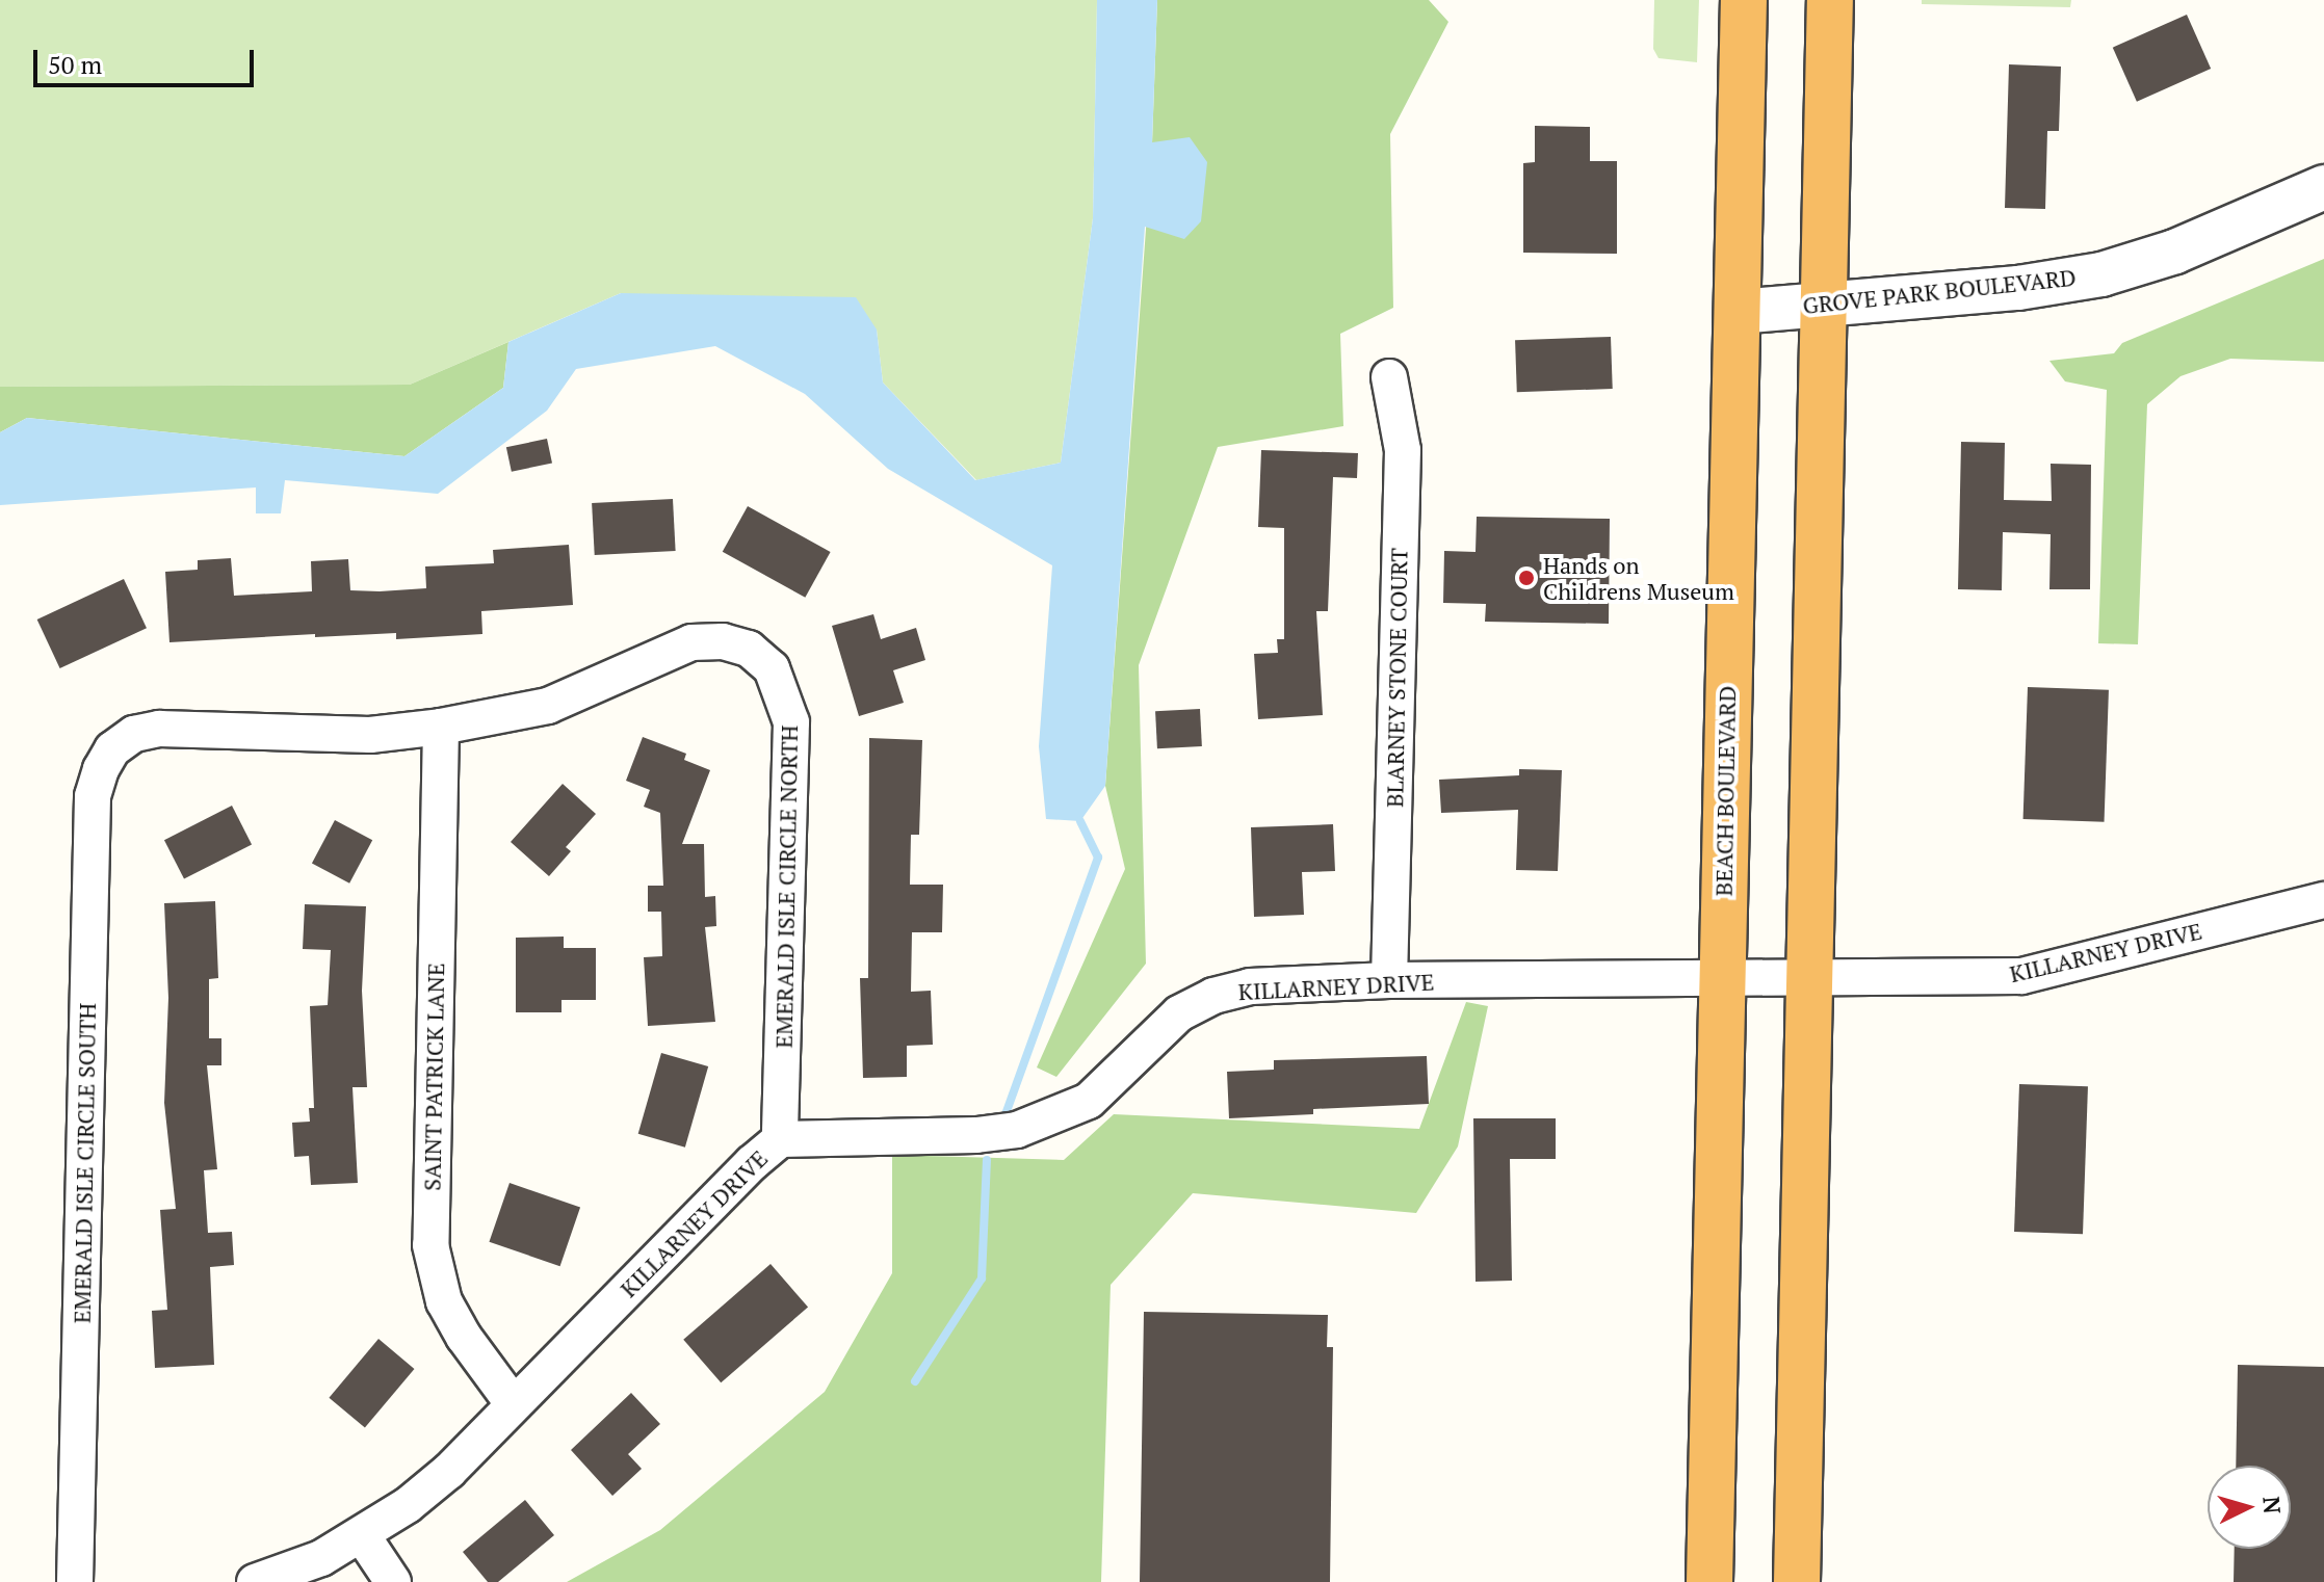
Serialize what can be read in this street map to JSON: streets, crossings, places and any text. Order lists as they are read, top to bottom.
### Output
{
  "streets": {
    "highway": ["BEACH BOULEVARD"],
    "street": [
      "GROVE PARK BOULEVARD",
      "BLARNEY STONE COURT",
      "EMERALD ISLE CIRCLE NORTH",
      "KILLARNEY DRIVE",
      "SAINT PATRICK LANE",
      "EMERALD ISLE CIRCLE SOUTH"
    ]
  },
  "crossings": [
    ["GROVE PARK BOULEVARD", "BEACH BOULEVARD"],
    ["BLARNEY STONE COURT", "KILLARNEY DRIVE"],
    ["BEACH BOULEVARD", "KILLARNEY DRIVE"],
    ["EMERALD ISLE CIRCLE NORTH", "KILLARNEY DRIVE"],
    ["EMERALD ISLE CIRCLE NORTH", "SAINT PATRICK LANE"],
    ["EMERALD ISLE CIRCLE NORTH", "EMERALD ISLE CIRCLE SOUTH"],
    ["KILLARNEY DRIVE", "SAINT PATRICK LANE"],
    ["SAINT PATRICK LANE", "EMERALD ISLE CIRCLE SOUTH"]
  ],
  "places": ["Hands on Childrens Museum"],
  "scale_bar": "50 m",
  "north": "right"
}
